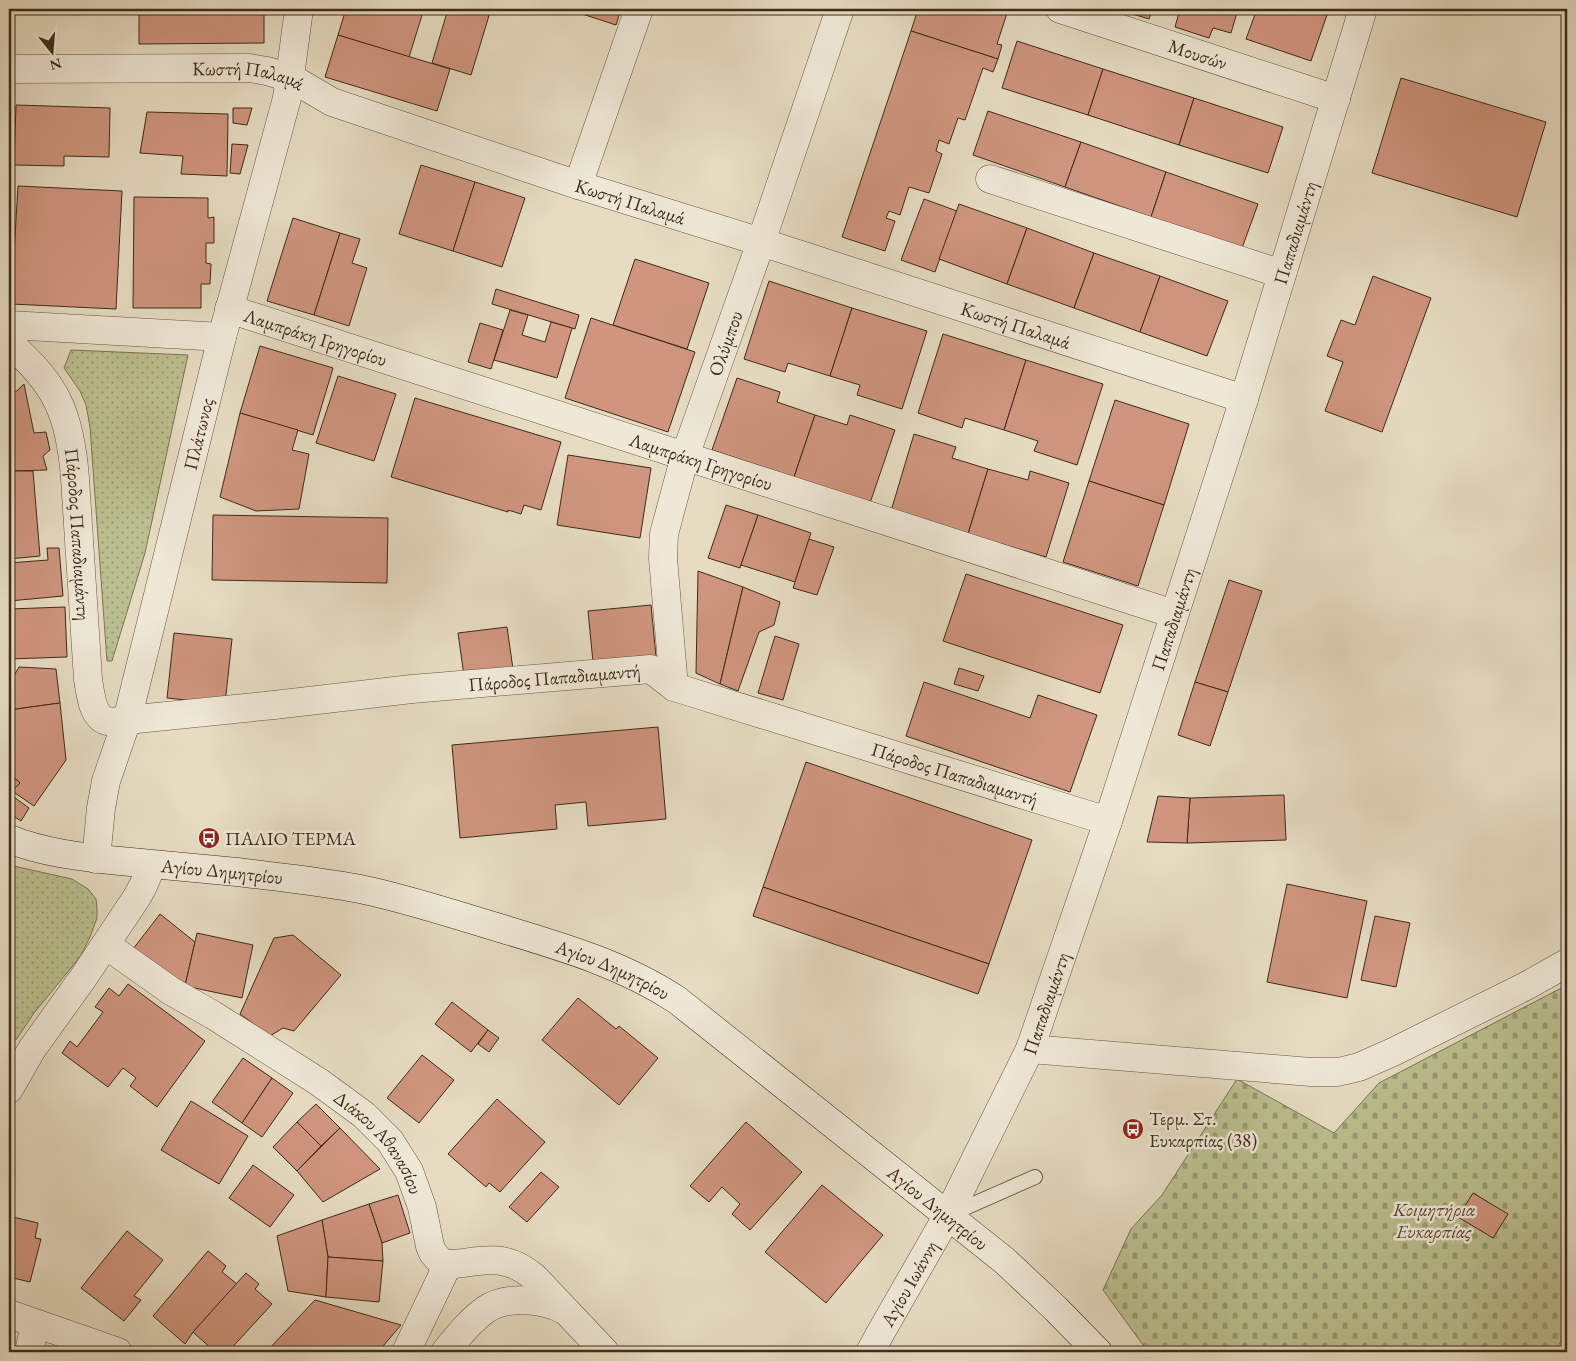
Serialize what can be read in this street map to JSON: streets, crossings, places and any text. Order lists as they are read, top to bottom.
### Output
{
  "streets": {
    "street": [
      "Μουσών",
      "Κωστή Παλαμά",
      "Παπαδιαμάντη",
      "Λαμπράκη Γρηγορίου",
      "Ολύμπου",
      "Πλάτωνος",
      "Πάροδος Παπαδιαμάντη",
      "Πάροδος Παπαδιαμαντή",
      "Αγίου Δημητρίου",
      "Διάκου Αθανασίου",
      "Αγίου Ιωάννη"
    ]
  },
  "crossings": [
    ["Μουσών", "Παπαδιαμάντη"],
    ["Κωστή Παλαμά", "Παπαδιαμάντη"],
    ["Κωστή Παλαμά", "Ολύμπου"],
    ["Κωστή Παλαμά", "Πλάτωνος"],
    ["Παπαδιαμάντη", "Λαμπράκη Γρηγορίου"],
    ["Παπαδιαμάντη", "Πάροδος Παπαδιαμαντή"],
    ["Παπαδιαμάντη", "Αγίου Δημητρίου"],
    ["Παπαδιαμάντη", "Αγίου Ιωάννη"],
    ["Λαμπράκη Γρηγορίου", "Ολύμπου"],
    ["Λαμπράκη Γρηγορίου", "Πλάτωνος"],
    ["Ολύμπου", "Πάροδος Παπαδιαμαντή"],
    ["Πλάτωνος", "Πάροδος Παπαδιαμάντη"],
    ["Πλάτωνος", "Πάροδος Παπαδιαμαντή"],
    ["Πλάτωνος", "Αγίου Δημητρίου"],
    ["Πάροδος Παπαδιαμάντη", "Πάροδος Παπαδιαμαντή"],
    ["Αγίου Δημητρίου", "Αγίου Ιωάννη"]
  ],
  "parks": ["Κοιμητήρια Ευκαρπίας"],
  "places": {
    "bus stop": ["ΠΑΛΙΟ ΤΕΡΜΑ", "Τερμ. Στ. Ευκαρπίας (38)"]
  },
  "north": "bottom"
}
